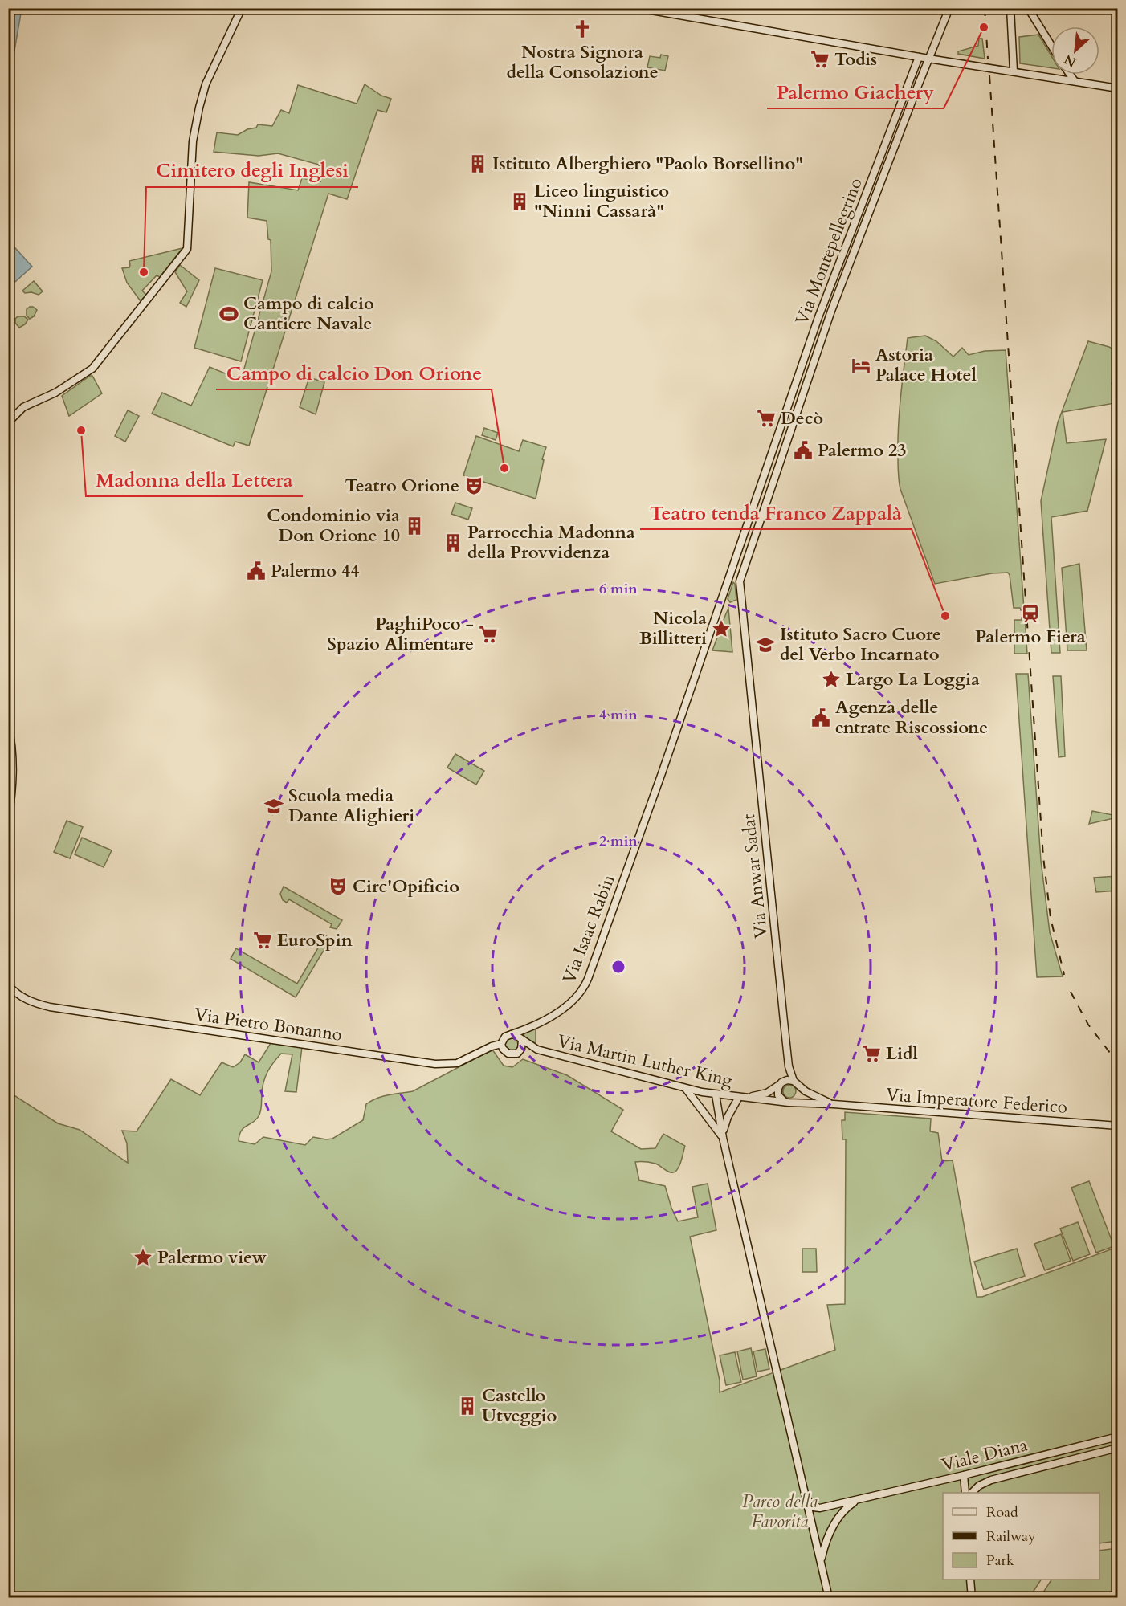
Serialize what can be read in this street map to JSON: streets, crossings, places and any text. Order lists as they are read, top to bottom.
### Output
{
  "streets": {
    "street": [
      "Via Montepellegrino",
      "Via Anwar Sadat",
      "Via Isaac Rabin",
      "Via Pietro Bonanno",
      "Via Martin Luther King",
      "Via Imperatore Federico",
      "Viale Diana"
    ]
  },
  "crossings": [
    ["Via Montepellegrino", "Via Anwar Sadat"],
    ["Via Montepellegrino", "Via Isaac Rabin"],
    ["Via Anwar Sadat", "Via Martin Luther King"],
    ["Via Anwar Sadat", "Via Imperatore Federico"],
    ["Via Isaac Rabin", "Via Pietro Bonanno"],
    ["Via Isaac Rabin", "Via Martin Luther King"],
    ["Via Pietro Bonanno", "Via Martin Luther King"],
    ["Via Martin Luther King", "Via Imperatore Federico"]
  ],
  "parks": ["Parco della Favorita"],
  "places": {
    "other": [
      "Palermo Giachery",
      "Cimitero degli Inglesi",
      "Madonna della Lettera",
      "Campo di calcio Don Orione",
      "Teatro tenda Franco Zappalà"
    ],
    "church": ["Nostra Signora della Consolazione"],
    "supermarket": [
      "Todis",
      "Decò",
      "PaghiPoco - Spazio Alimentare",
      "EuroSpin",
      "Lidl"
    ],
    "building": [
      "Istituto Alberghiero \"Paolo Borsellino\"",
      "Liceo linguistico \"Ninni Cassarà\"",
      "Condominio via Don Orione 10",
      "Parrocchia Madonna della Provvidenza",
      "Castello Utveggio"
    ],
    "sports": ["Campo di calcio Cantiere Navale"],
    "hotel": ["Astoria Palace Hotel"],
    "public building": ["Palermo 23", "Palermo 44", "Agenza delle entrate Riscossione"],
    "theatre": ["Teatro Orione", "Circ'Opificio"],
    "station": ["Palermo Fiera"],
    "place": ["Nicola Billitteri", "Largo La Loggia", "Palermo view"],
    "school or university": ["Istituto Sacro Cuore del Verbo Incarnato", "Scuola media Dante Alighieri"]
  },
  "legend": ["Road", "Railway", "Park"],
  "north": "bottom left",
  "rings": ["6 min", "4 min", "2 min"]
}
